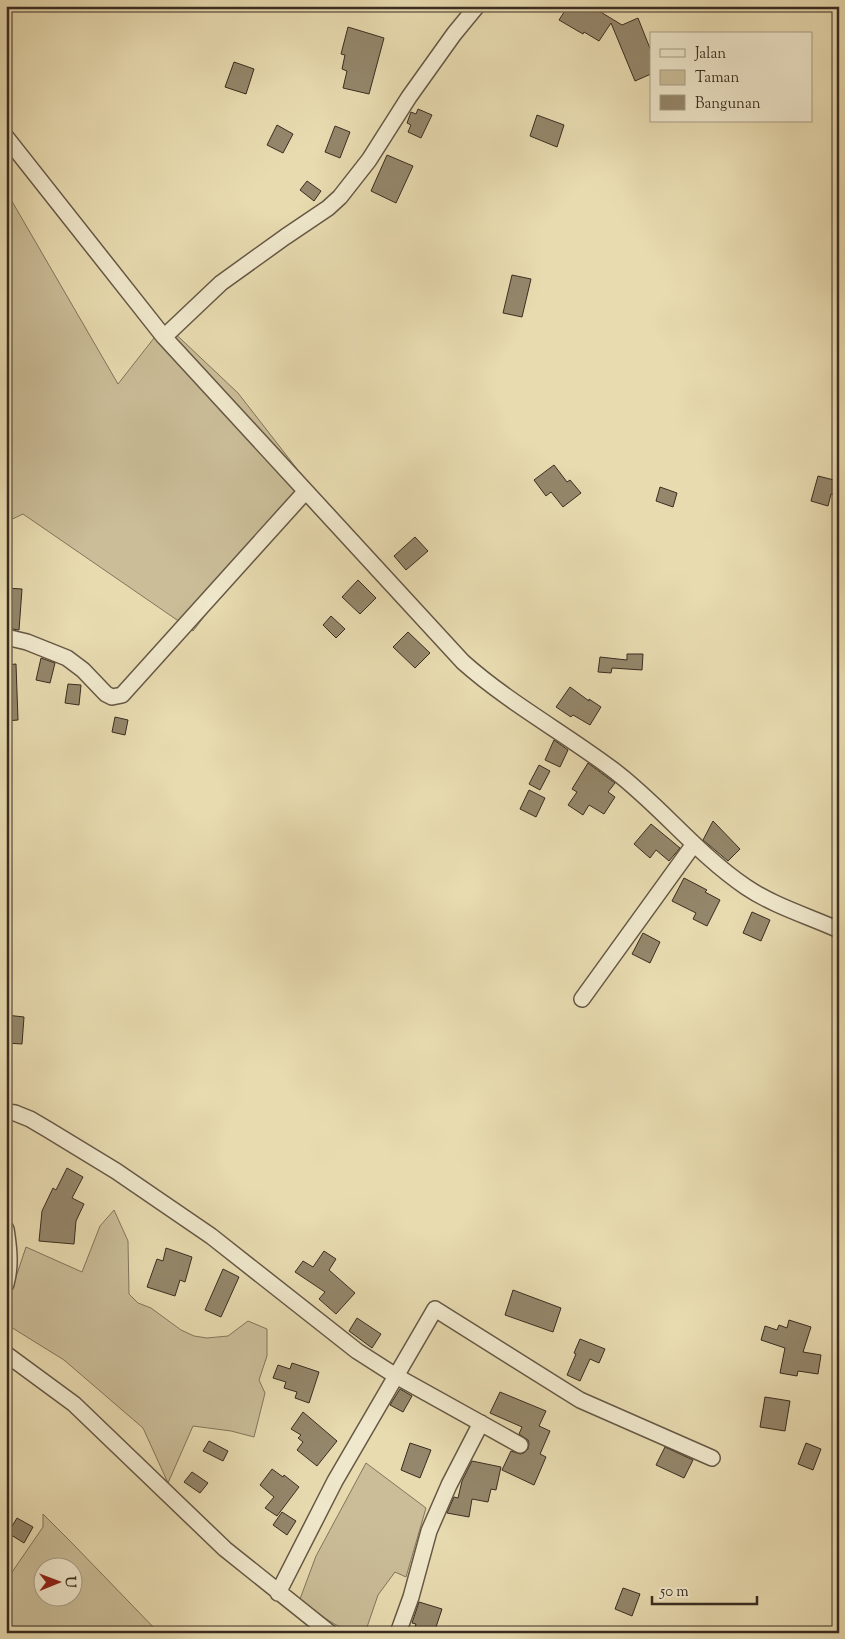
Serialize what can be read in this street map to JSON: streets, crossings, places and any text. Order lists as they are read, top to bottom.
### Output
{
  "legend": ["Jalan", "Taman", "Bangunan"],
  "scale_bar": "50 m",
  "north": "right"
}
